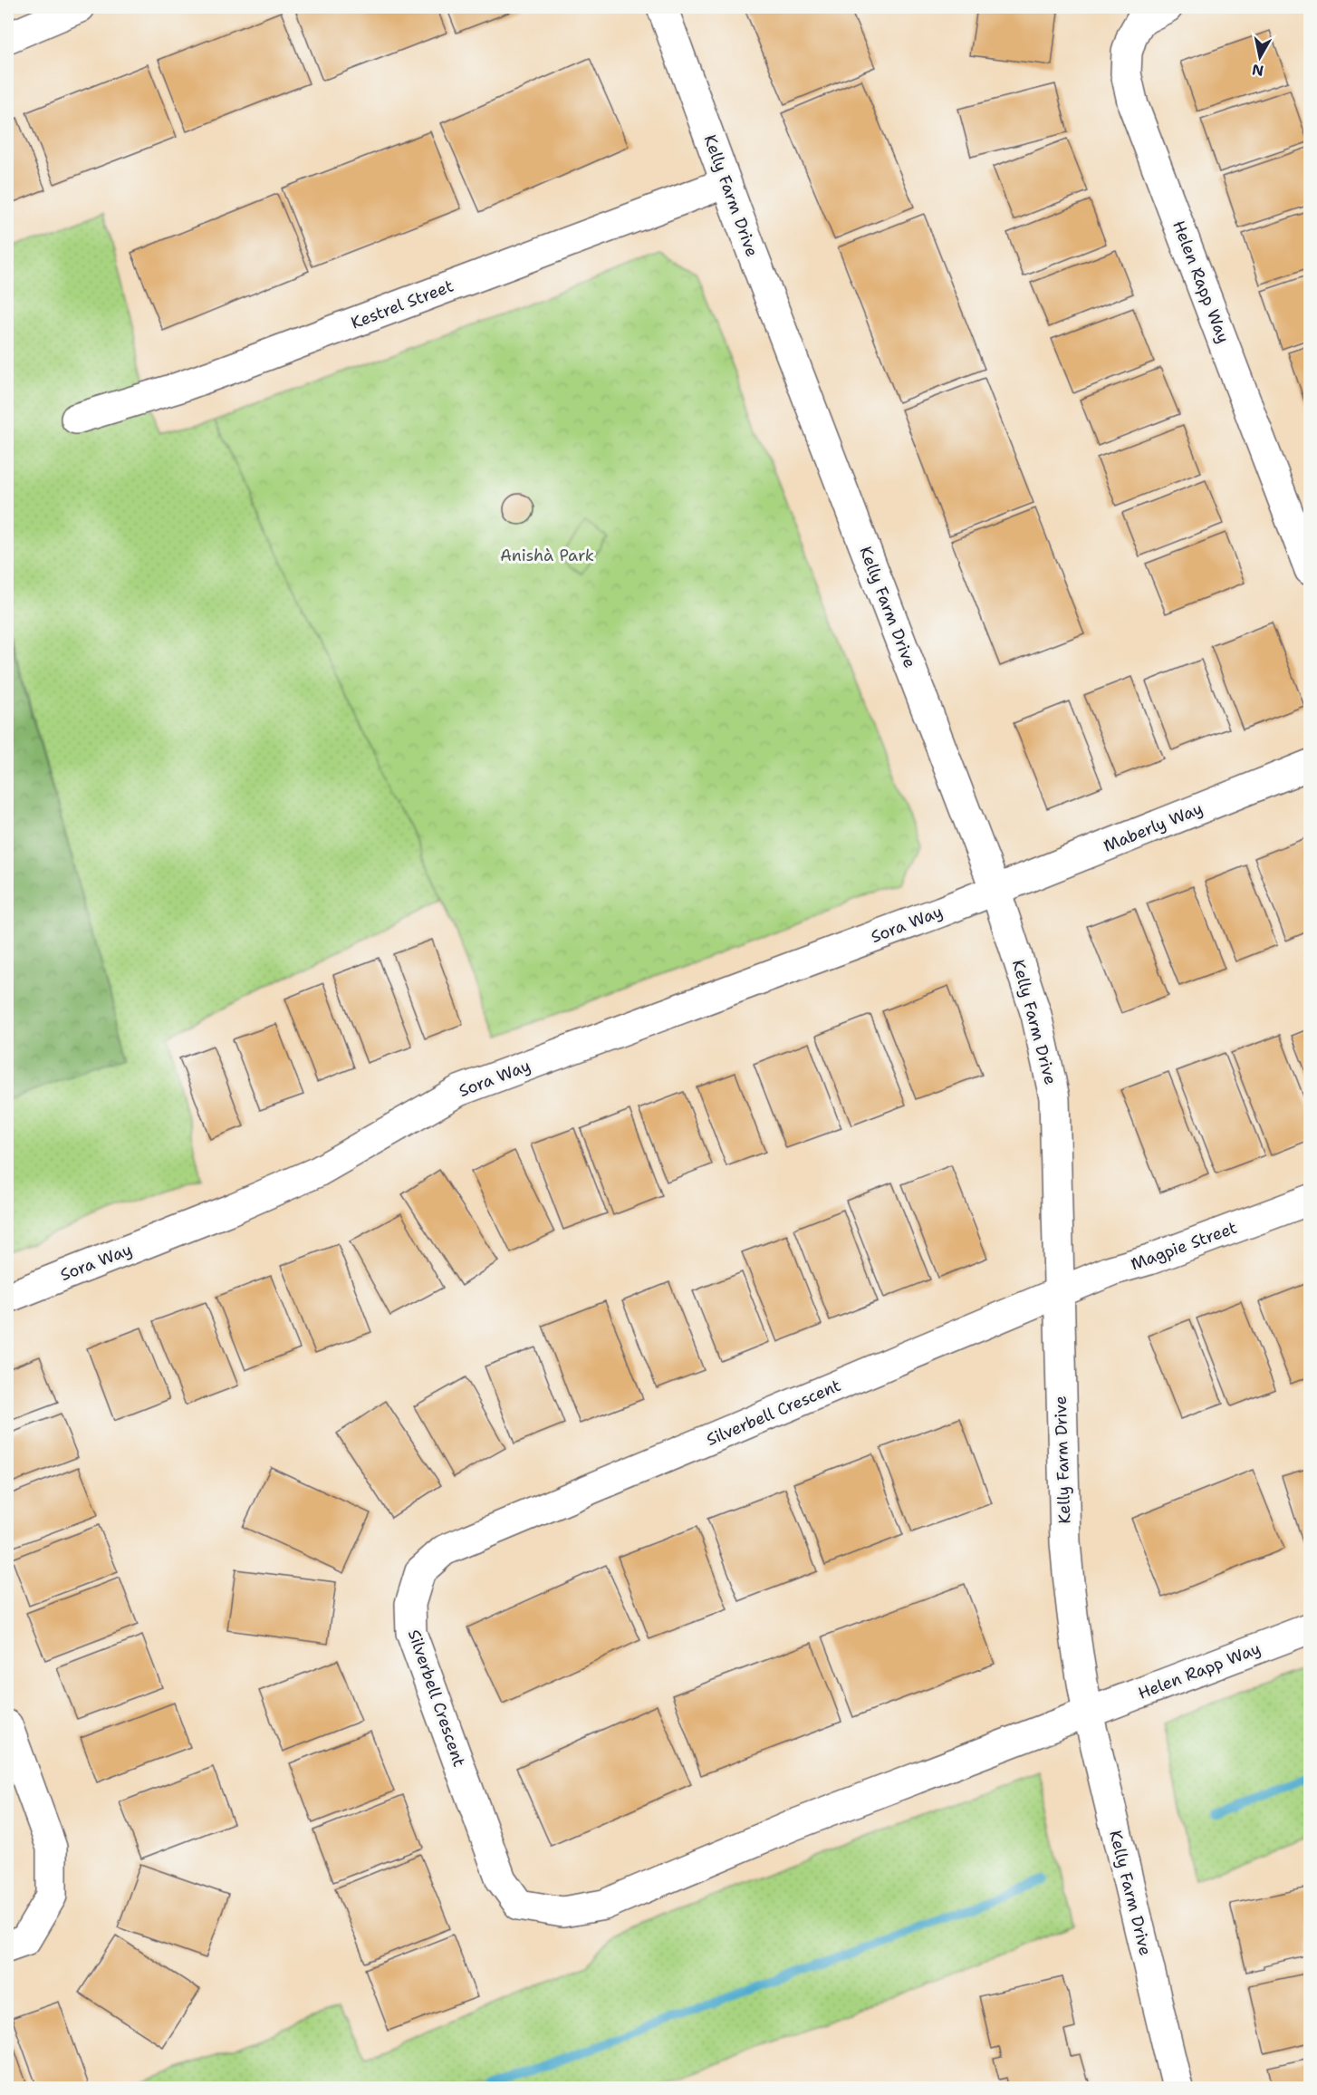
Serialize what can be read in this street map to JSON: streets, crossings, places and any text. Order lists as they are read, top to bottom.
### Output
{
  "streets": {
    "street": [
      "Kelly Farm Drive",
      "Helen Rapp Way",
      "Kestrel Street",
      "Maberly Way",
      "Sora Way",
      "Magpie Street",
      "Silverbell Crescent"
    ]
  },
  "crossings": [
    ["Kelly Farm Drive", "Helen Rapp Way"],
    ["Kelly Farm Drive", "Kestrel Street"],
    ["Kelly Farm Drive", "Maberly Way"],
    ["Kelly Farm Drive", "Sora Way"],
    ["Kelly Farm Drive", "Magpie Street"],
    ["Kelly Farm Drive", "Silverbell Crescent"],
    ["Helen Rapp Way", "Silverbell Crescent"],
    ["Maberly Way", "Sora Way"],
    ["Magpie Street", "Silverbell Crescent"]
  ],
  "parks": ["Anishà Park"],
  "north": "bottom"
}
